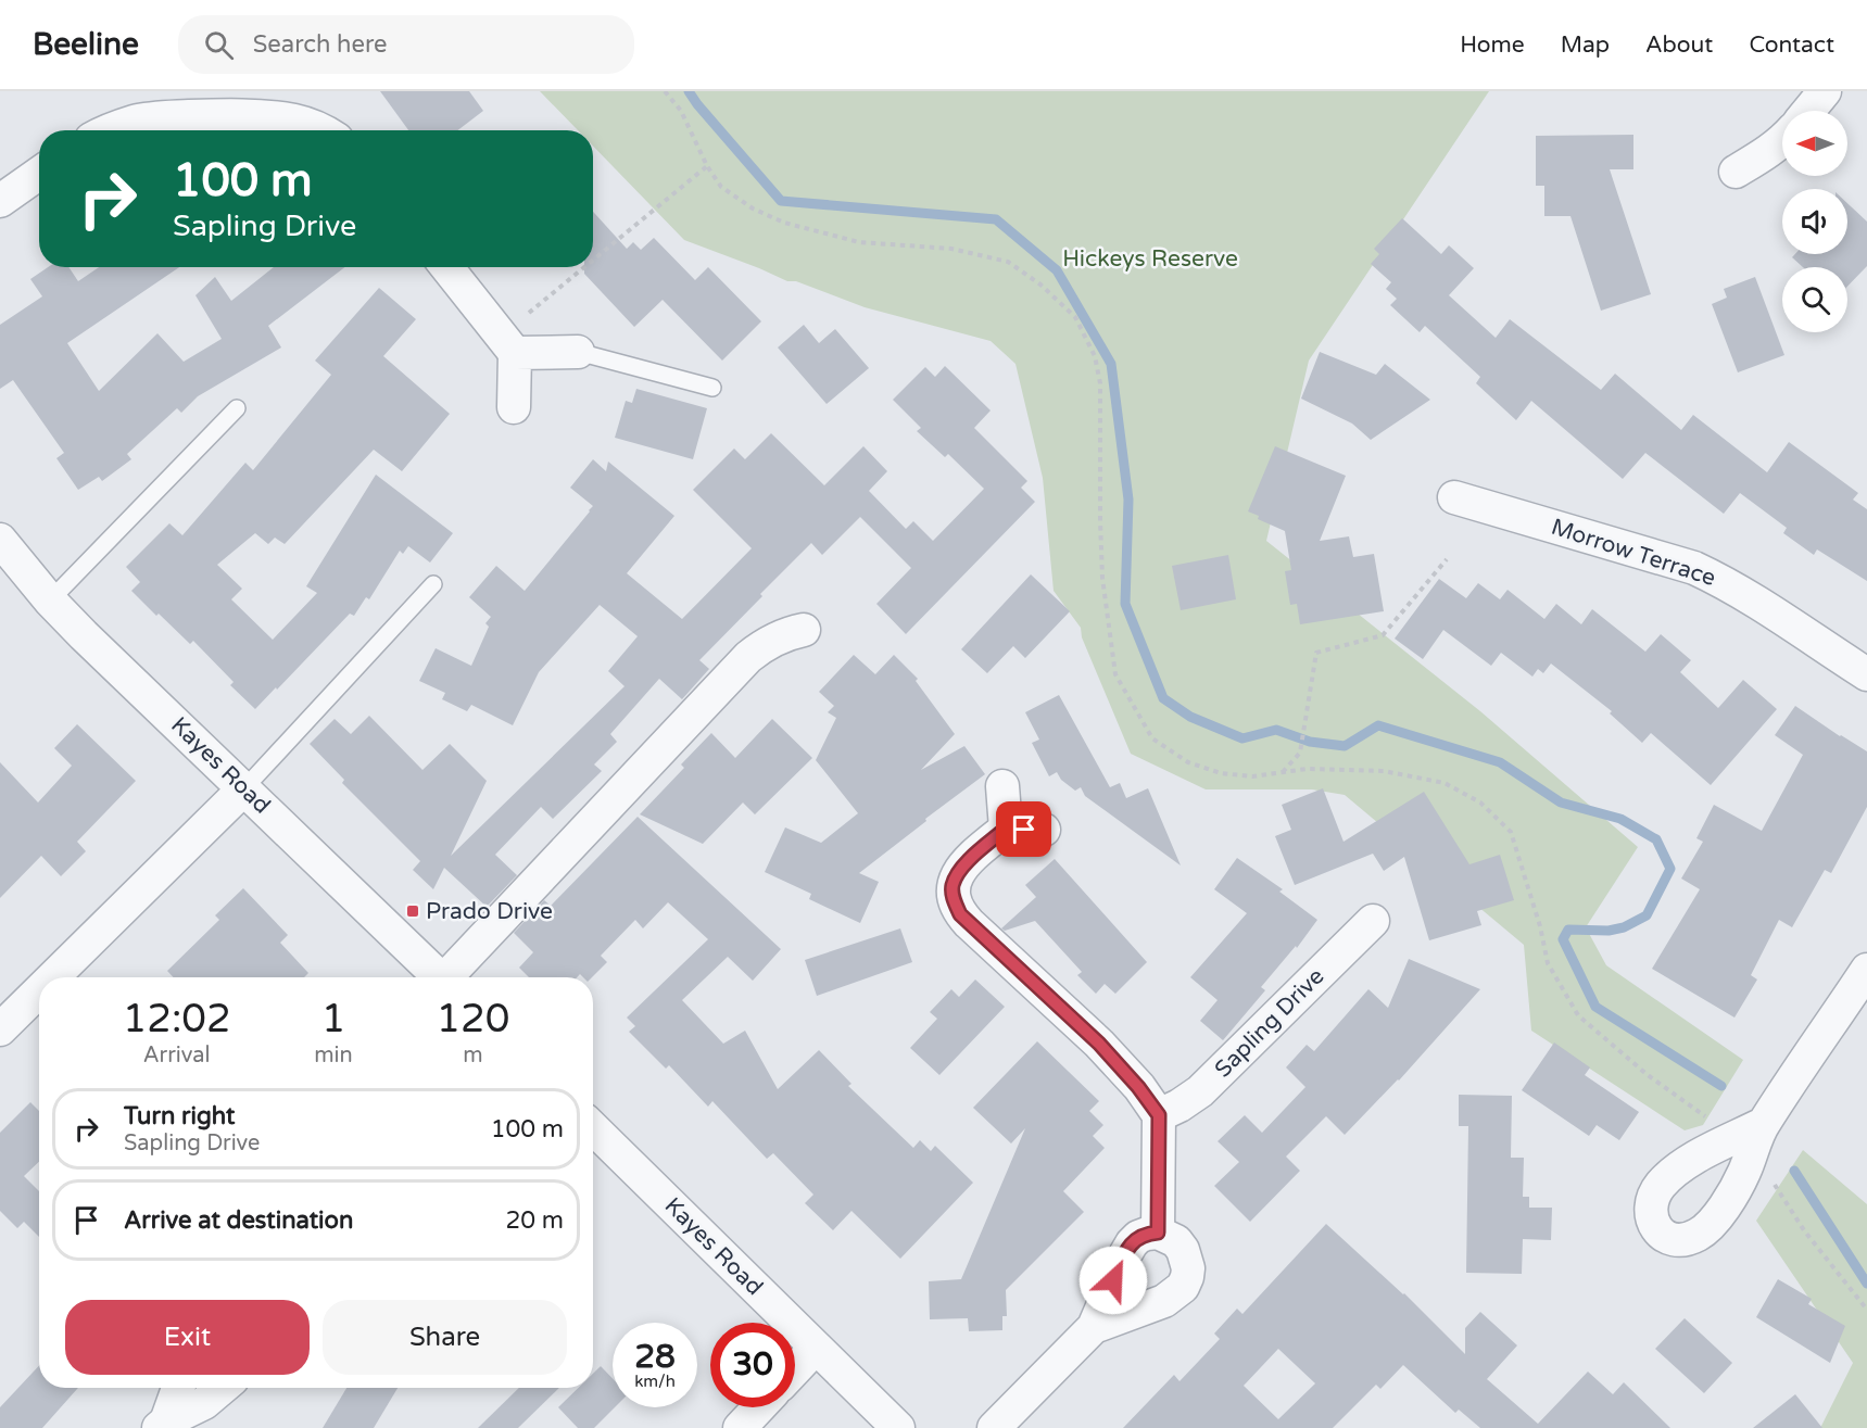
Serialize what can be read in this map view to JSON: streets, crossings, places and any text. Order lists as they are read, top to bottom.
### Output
{
  "streets": {
    "street": ["Morrow Terrace", "Kayes Road", "Sapling Drive"]
  },
  "parks": ["Hickeys Reserve"],
  "places": {
    "transit": ["Prado Drive"]
  },
  "north": "left",
  "page": {
    "header": "Beeline",
    "search": "Search here",
    "nav": [
      "Home",
      "Map",
      "About",
      "Contact"
    ],
    "turn": ["100 m", "Sapling Drive"],
    "eta": [
      "12:02",
      "Arrival",
      "1",
      "min",
      "120",
      "m"
    ],
    "list": [
      {
        "name": "Turn right",
        "note": "Sapling Drive",
        "value": "100 m"
      },
      {
        "name": "Arrive at destination",
        "value": "20 m"
      }
    ],
    "buttons": ["Exit", "Share"],
    "speed": "28 km/h",
    "limit": "30"
  }
}
